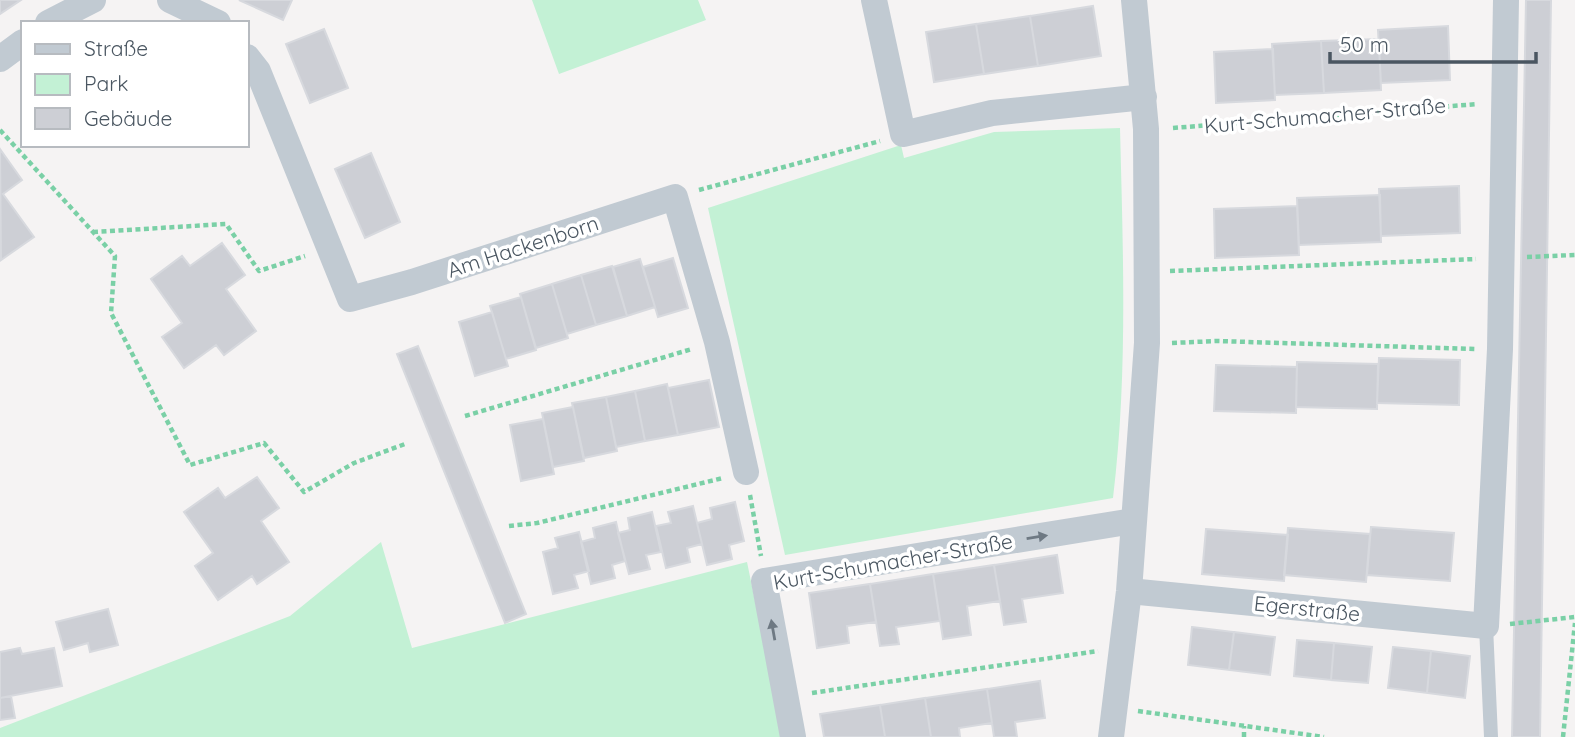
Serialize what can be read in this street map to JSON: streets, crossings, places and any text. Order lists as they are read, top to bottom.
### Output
{
  "streets": {
    "street": ["Kurt-Schumacher-Straße", "Am Hackenborn", "Egerstraße"]
  },
  "legend": ["Straße", "Park", "Gebäude"],
  "scale_bar": "50 m"
}
